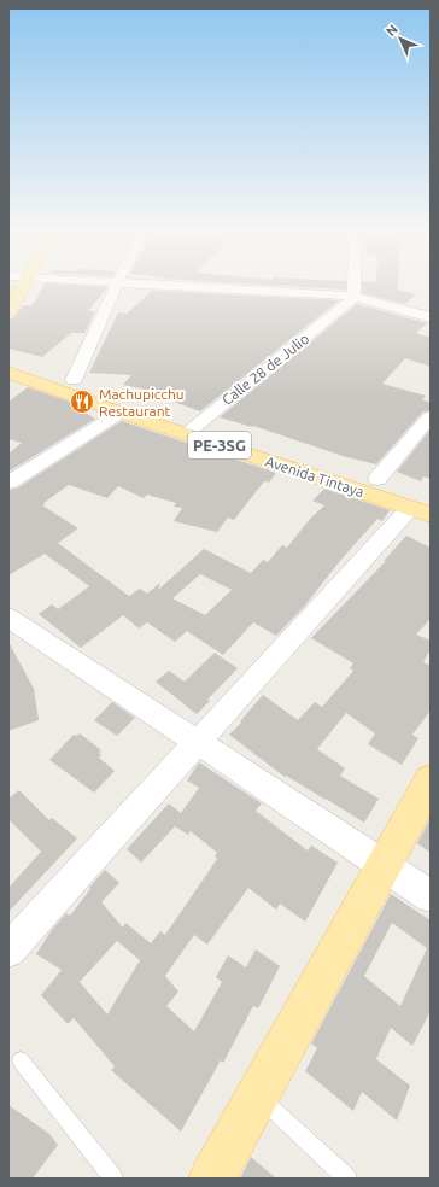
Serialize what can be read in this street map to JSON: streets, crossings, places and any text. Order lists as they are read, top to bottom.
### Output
{
  "streets": {
    "main road": ["PE-3SG", "Avenida Tintaya"],
    "street": ["Calle 28 de Julio"]
  },
  "crossings": [
    ["Calle 28 de Julio", "Avenida Tintaya"]
  ],
  "places": {
    "restaurant": ["Machupicchu Restaurant"]
  },
  "north": "top left"
}
